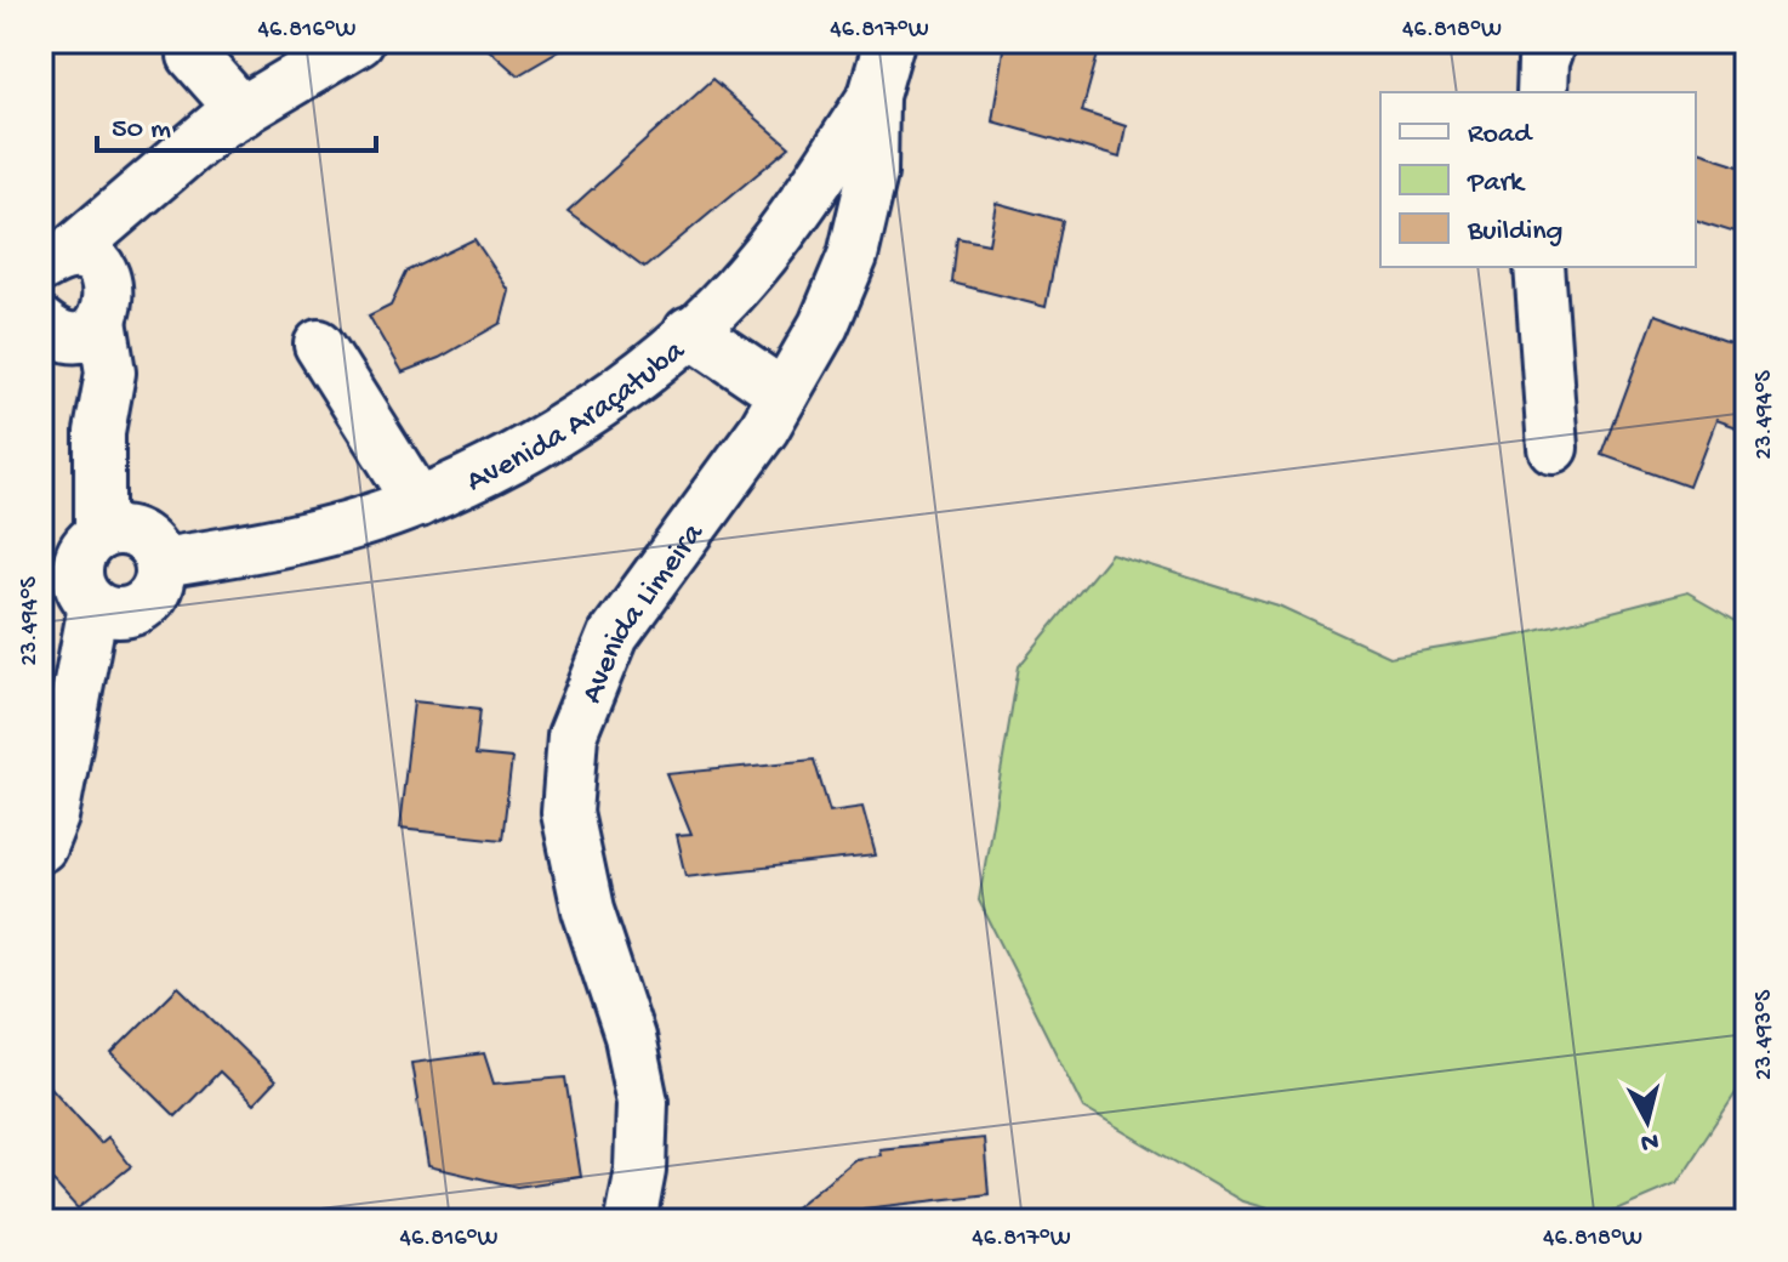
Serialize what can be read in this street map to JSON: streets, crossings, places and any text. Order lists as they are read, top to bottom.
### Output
{
  "streets": {
    "street": ["Avenida Araçatuba", "Avenida Limeira"]
  },
  "crossings": [
    ["Avenida Araçatuba", "Avenida Limeira"]
  ],
  "legend": ["Road", "Park", "Building"],
  "scale_bar": "50 m",
  "north": "bottom",
  "coordinates": [
    "46.816°W",
    "46.817°W",
    "46.818°W",
    "23.494°S",
    "23.493°S"
  ]
}
